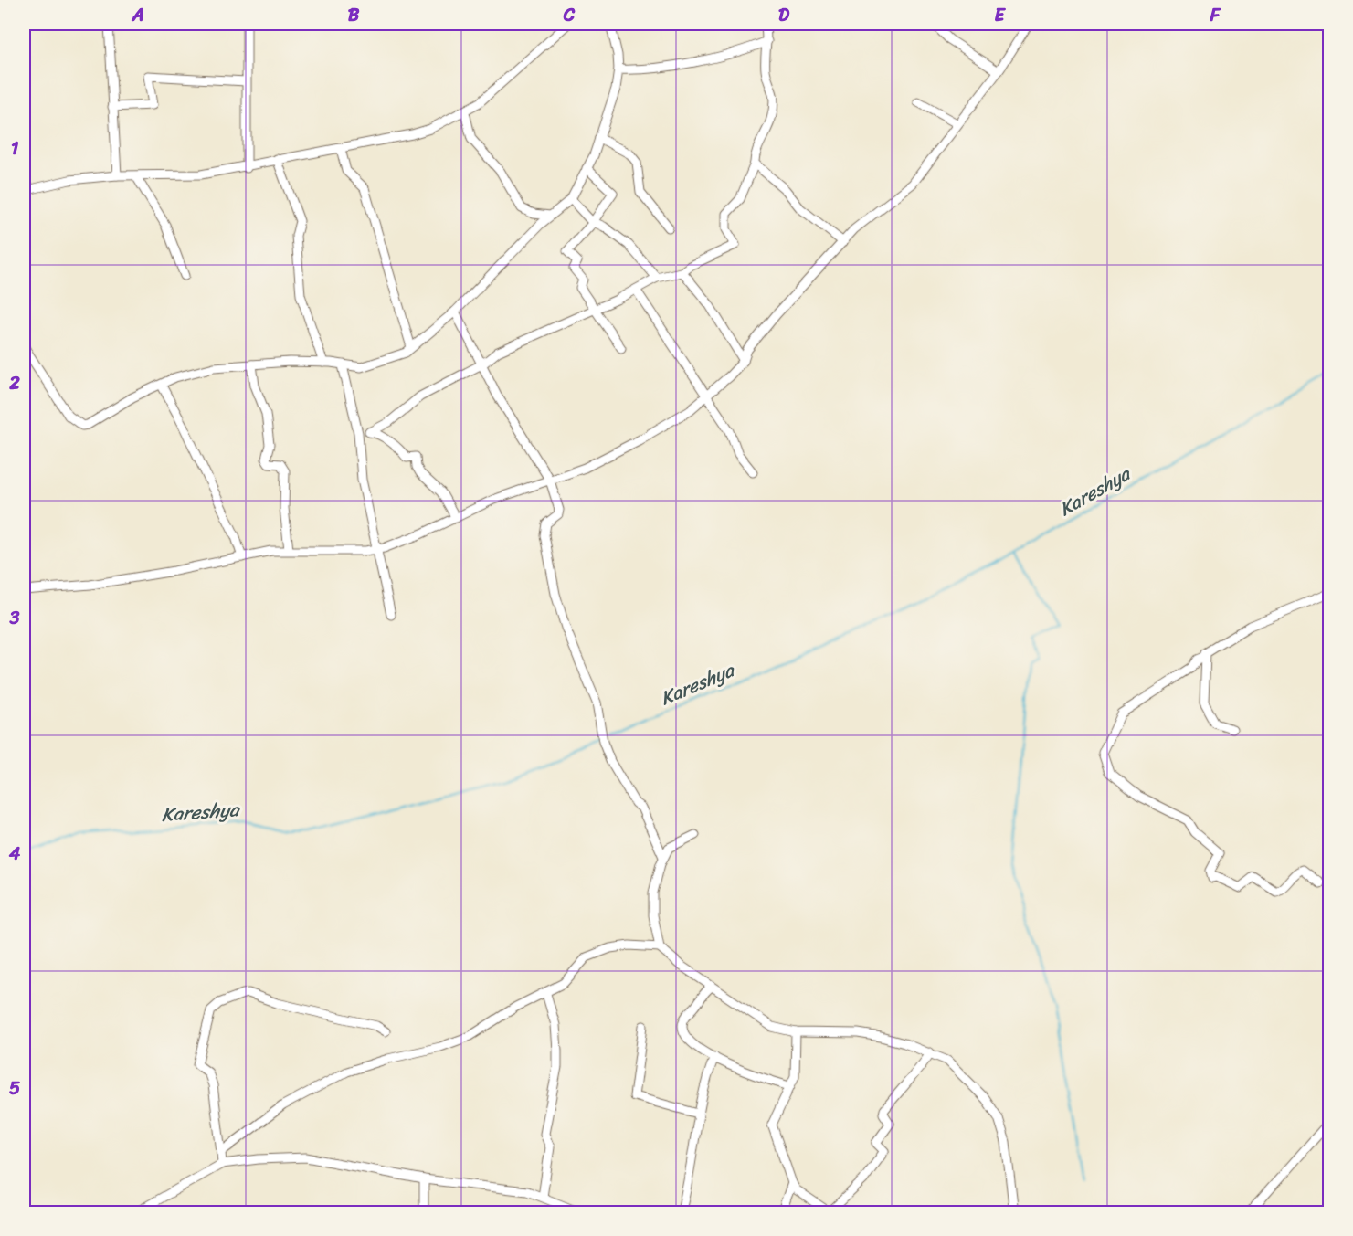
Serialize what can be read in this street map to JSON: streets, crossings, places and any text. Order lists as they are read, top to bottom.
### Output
{
  "water": ["Kareshya"],
  "grid": {
    "columns": [
      "A",
      "B",
      "C",
      "D",
      "E",
      "F"
    ],
    "rows": [
      "1",
      "2",
      "3",
      "4",
      "5"
    ]
  }
}
